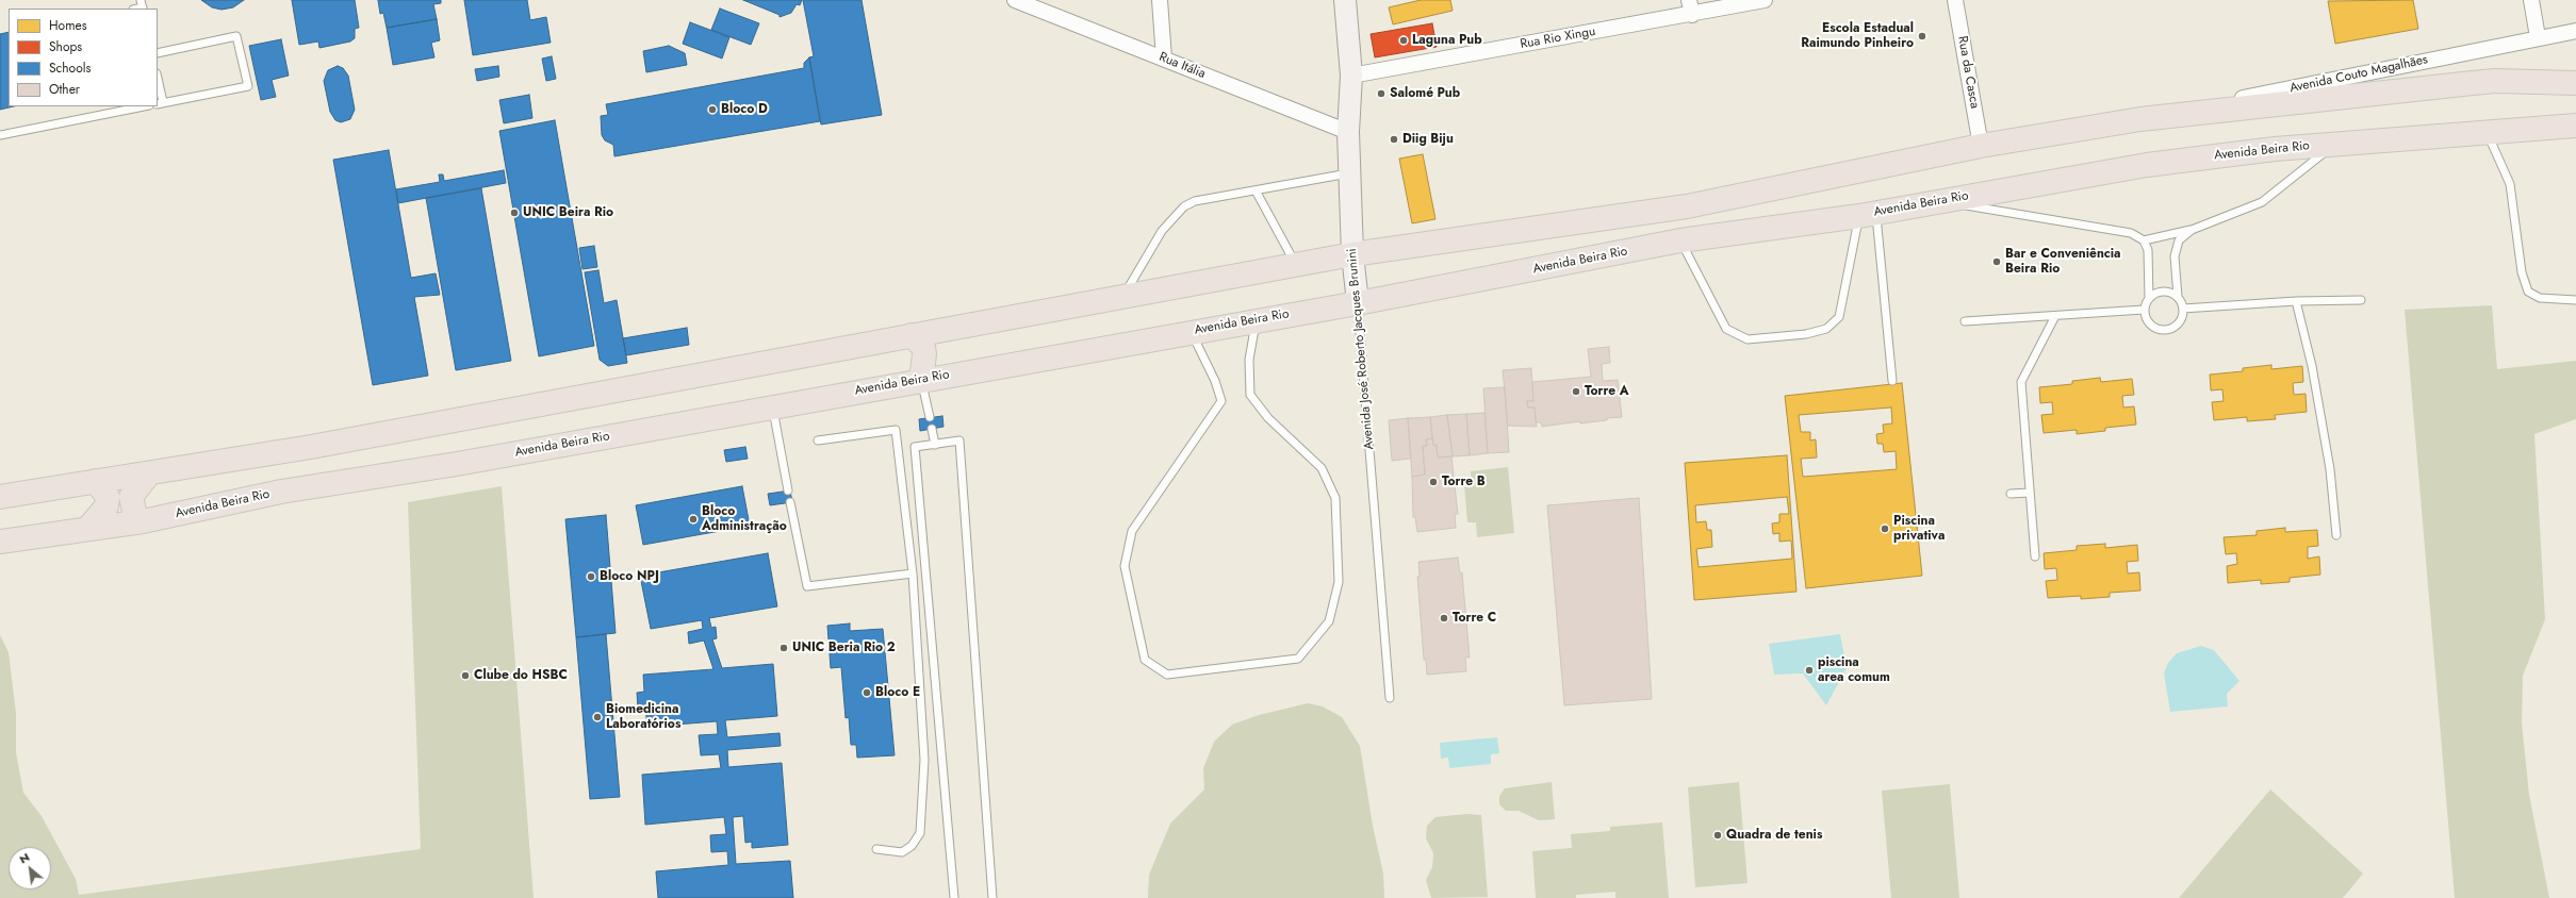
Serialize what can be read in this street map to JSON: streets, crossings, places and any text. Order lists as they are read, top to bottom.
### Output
{
  "streets": {
    "main road": ["Avenida Beira Rio", "Avenida José Roberto Jacques Brunini"],
    "street": [
      "Rua Rio Xingu",
      "Rua Itália",
      "Rua da Casca",
      "Avenida Couto Magalhães"
    ]
  },
  "crossings": [
    ["Rua Rio Xingu", "Avenida José Roberto Jacques Brunini"],
    ["Rua Itália", "Avenida José Roberto Jacques Brunini"],
    ["Avenida Beira Rio", "Avenida José Roberto Jacques Brunini"]
  ],
  "places": [
    "Escola Estadual Raimundo Pinheiro",
    "Laguna Pub",
    "Salomé Pub",
    "Bloco D",
    "Diig Biju",
    "UNIC Beira Rio",
    "Bar e Conveniência Beira Rio",
    "Torre A",
    "Torre B",
    "Bloco Administração",
    "Piscina privativa",
    "Bloco NPJ",
    "Torre C",
    "UNIC Beria Rio 2",
    "piscina area comum",
    "Clube do HSBC",
    "Bloco E",
    "Biomedicina Laboratórios",
    "Quadra de tenis"
  ],
  "legend": [
    "Homes",
    "Shops",
    "Schools",
    "Other"
  ],
  "north": "top left"
}
